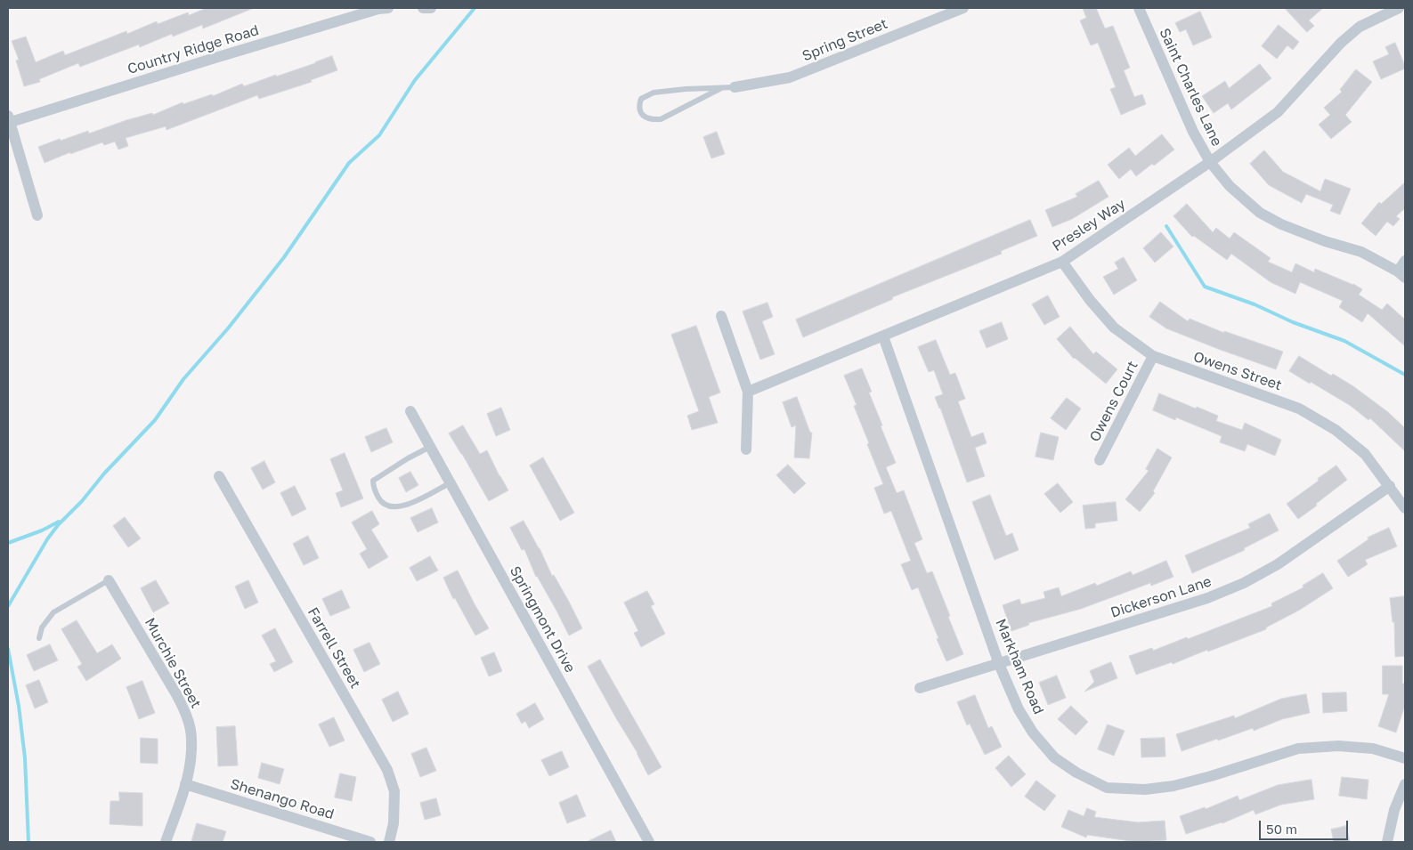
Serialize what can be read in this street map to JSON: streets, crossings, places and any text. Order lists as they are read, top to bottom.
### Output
{
  "streets": {
    "street": [
      "Spring Street",
      "Country Ridge Road",
      "Saint Charles Lane",
      "Presley Way",
      "Owens Street",
      "Owens Court",
      "Dickerson Lane",
      "Springmont Drive",
      "Farrell Street",
      "Murchie Street",
      "Markham Road",
      "Shenango Road"
    ]
  },
  "crossings": [
    ["Saint Charles Lane", "Presley Way"],
    ["Presley Way", "Owens Street"],
    ["Presley Way", "Markham Road"],
    ["Owens Street", "Owens Court"],
    ["Owens Street", "Dickerson Lane"],
    ["Dickerson Lane", "Markham Road"],
    ["Murchie Street", "Shenango Road"]
  ],
  "scale_bar": "50 m"
}
